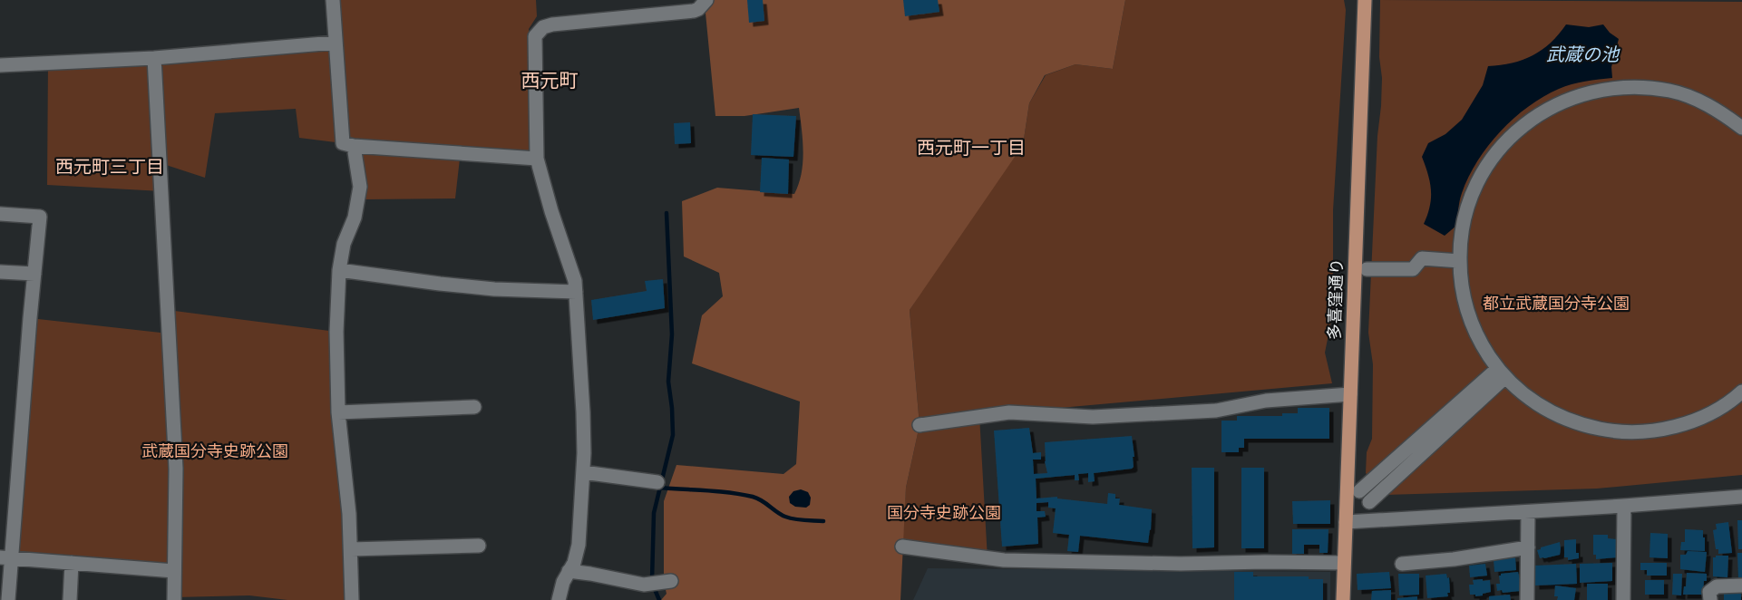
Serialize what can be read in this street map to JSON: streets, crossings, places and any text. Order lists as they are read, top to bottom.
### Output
{
  "streets": {
    "main road": ["多喜窪通り"]
  },
  "districts": ["西元町", "西元町一丁目", "西元町三丁目"],
  "water": ["武蔵の池"],
  "parks": ["都立武蔵国分寺公園", "武蔵国分寺史跡公園", "国分寺史跡公園"]
}
